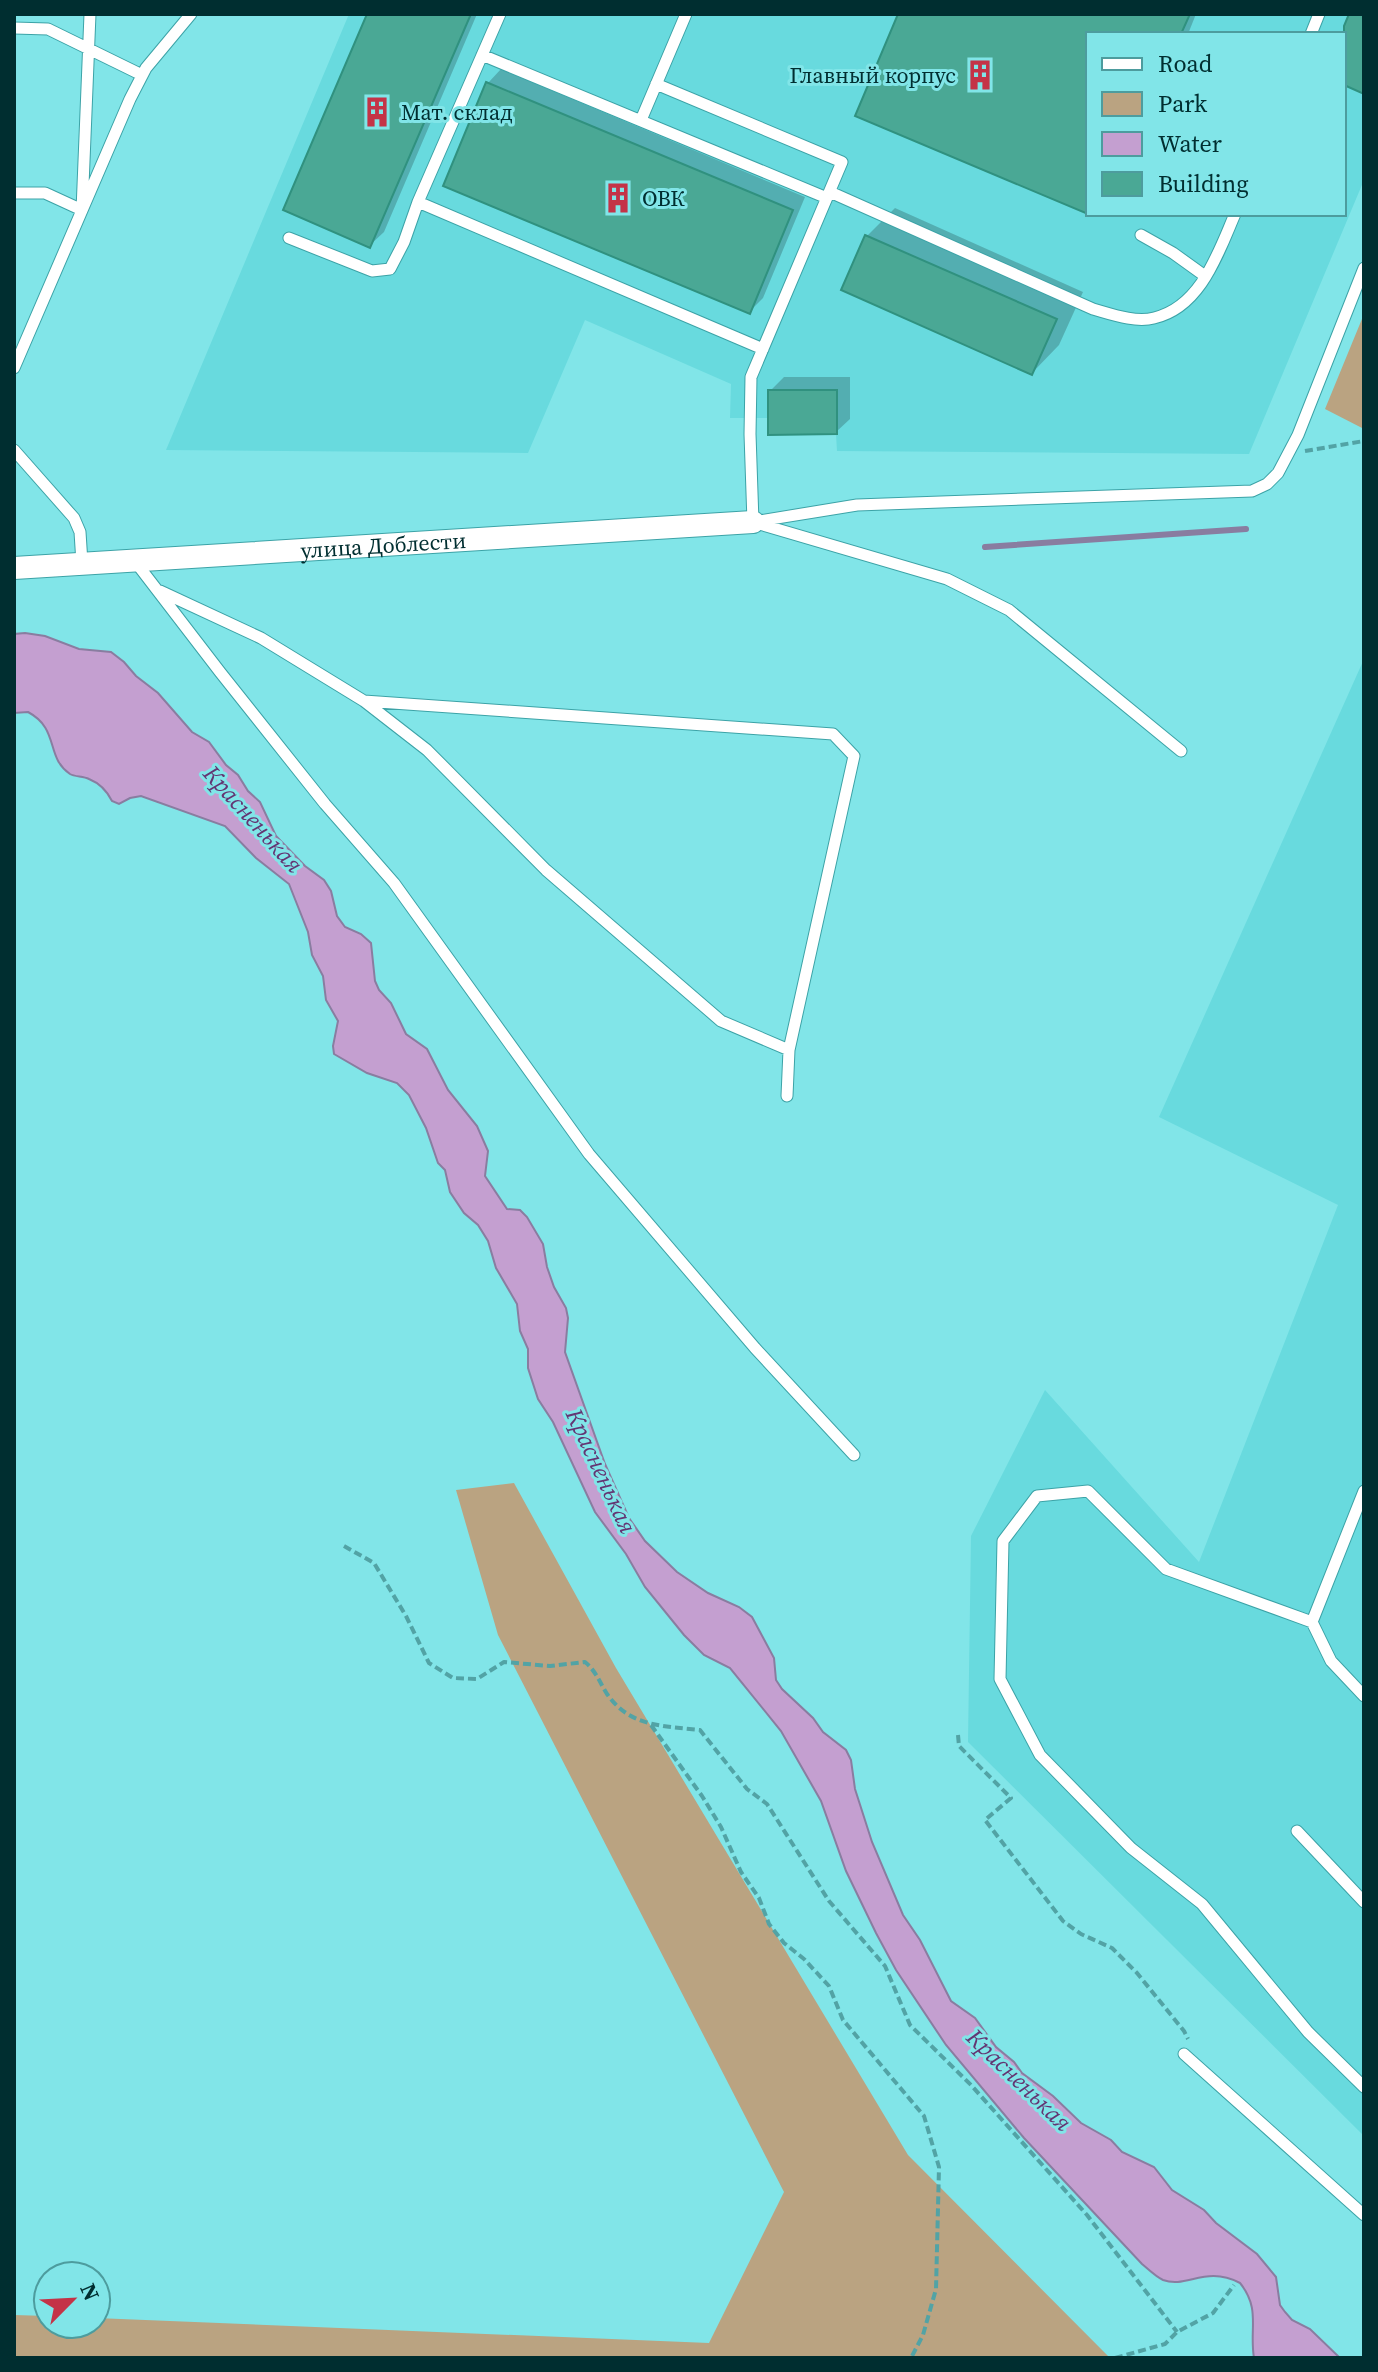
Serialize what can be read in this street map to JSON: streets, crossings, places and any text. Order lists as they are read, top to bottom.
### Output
{
  "streets": {
    "street": ["улица Доблести"]
  },
  "water": ["Красненькая"],
  "places": {
    "building": ["Главный корпус", "Мат. склад", "ОВК"]
  },
  "legend": [
    "Road",
    "Park",
    "Water",
    "Building"
  ],
  "north": "top right"
}
